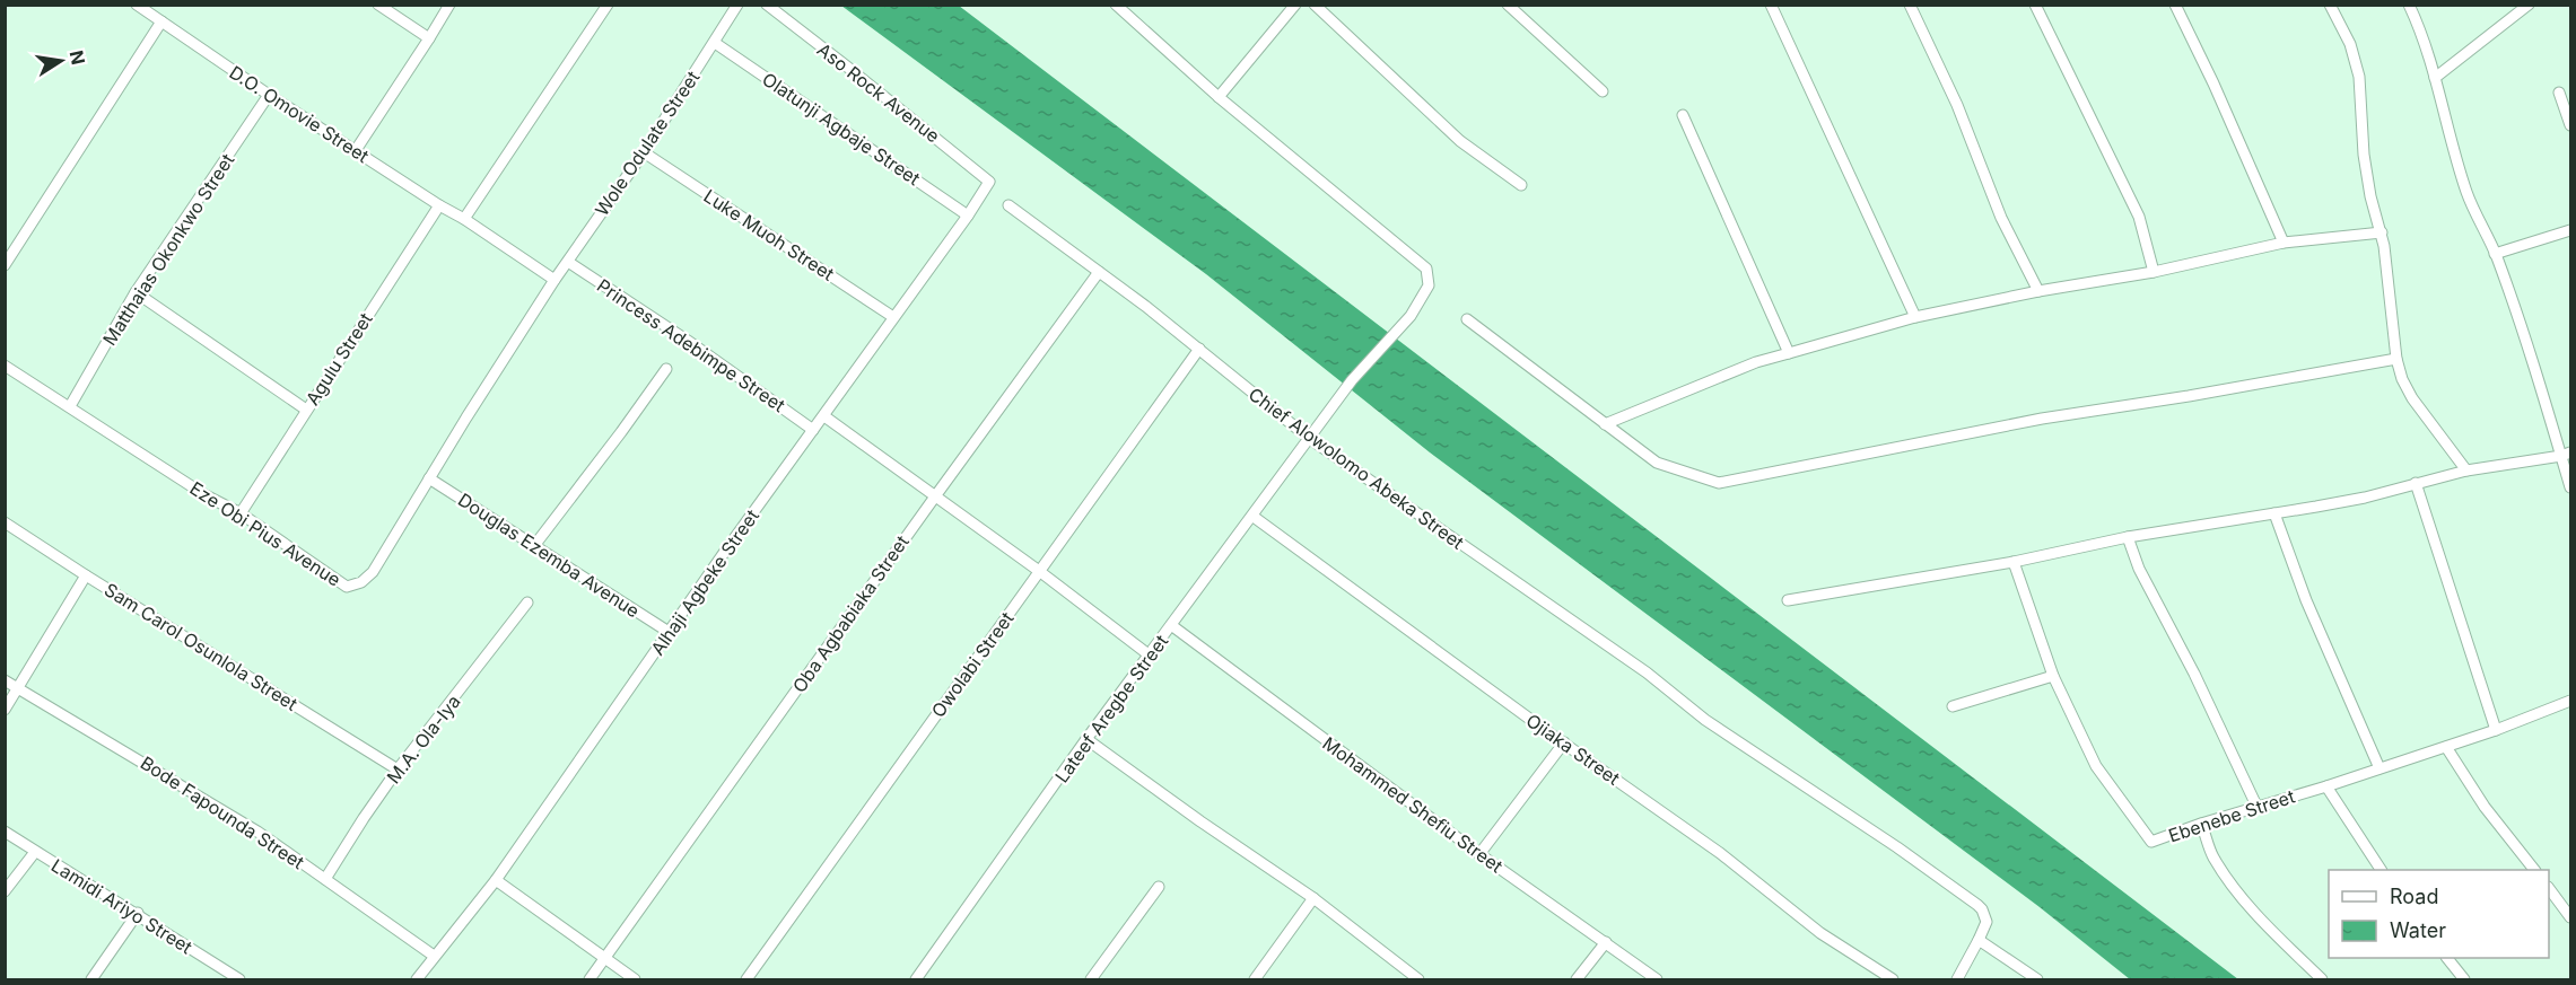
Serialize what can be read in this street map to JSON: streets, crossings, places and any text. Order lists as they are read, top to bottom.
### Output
{
  "streets": {
    "street": [
      "Aso Rock Avenue",
      "D.O. Omovie Street",
      "Olatunji Agbaje Street",
      "Wole Odulate Street",
      "Luke Muoh Street",
      "Matthaias Okonkwo Street",
      "Princess Adebimpe Street",
      "Agulu Street",
      "Chief Alowolomo Abeka Street",
      "Eze Obi Pius Avenue",
      "Douglas Ezemba Avenue",
      "Alhaji Agbeke Street",
      "Oba Agbabiaka Street",
      "Sam Carol Osunlola Street",
      "Owolabi Street",
      "Lateef Aregbe Street",
      "M.A. Ola-Iya",
      "Ojiaka Street",
      "Mohammed Shefiu Street",
      "Bode Fapounda Street",
      "Ebenebe Street",
      "Lamidi Ariyo Street"
    ]
  },
  "crossings": [
    ["Aso Rock Avenue", "Alhaji Agbeke Street"],
    ["D.O. Omovie Street", "Wole Odulate Street"],
    ["D.O. Omovie Street", "Matthaias Okonkwo Street"],
    ["D.O. Omovie Street", "Agulu Street"],
    ["D.O. Omovie Street", "Eze Obi Pius Avenue"],
    ["Olatunji Agbaje Street", "Wole Odulate Street"],
    ["Olatunji Agbaje Street", "Alhaji Agbeke Street"],
    ["Wole Odulate Street", "Luke Muoh Street"],
    ["Wole Odulate Street", "Princess Adebimpe Street"],
    ["Wole Odulate Street", "Eze Obi Pius Avenue"],
    ["Luke Muoh Street", "Alhaji Agbeke Street"],
    ["Matthaias Okonkwo Street", "Eze Obi Pius Avenue"],
    ["Princess Adebimpe Street", "Alhaji Agbeke Street"],
    ["Agulu Street", "Eze Obi Pius Avenue"],
    ["Chief Alowolomo Abeka Street", "Oba Agbabiaka Street"],
    ["Chief Alowolomo Abeka Street", "Owolabi Street"],
    ["Chief Alowolomo Abeka Street", "Lateef Aregbe Street"],
    ["Eze Obi Pius Avenue", "Douglas Ezemba Avenue"],
    ["Douglas Ezemba Avenue", "Alhaji Agbeke Street"],
    ["Alhaji Agbeke Street", "Bode Fapounda Street"],
    ["Sam Carol Osunlola Street", "M.A. Ola-Iya"],
    ["Lateef Aregbe Street", "Ojiaka Street"],
    ["Lateef Aregbe Street", "Mohammed Shefiu Street"],
    ["M.A. Ola-Iya", "Bode Fapounda Street"]
  ],
  "legend": ["Road", "Water"],
  "north": "right"
}
